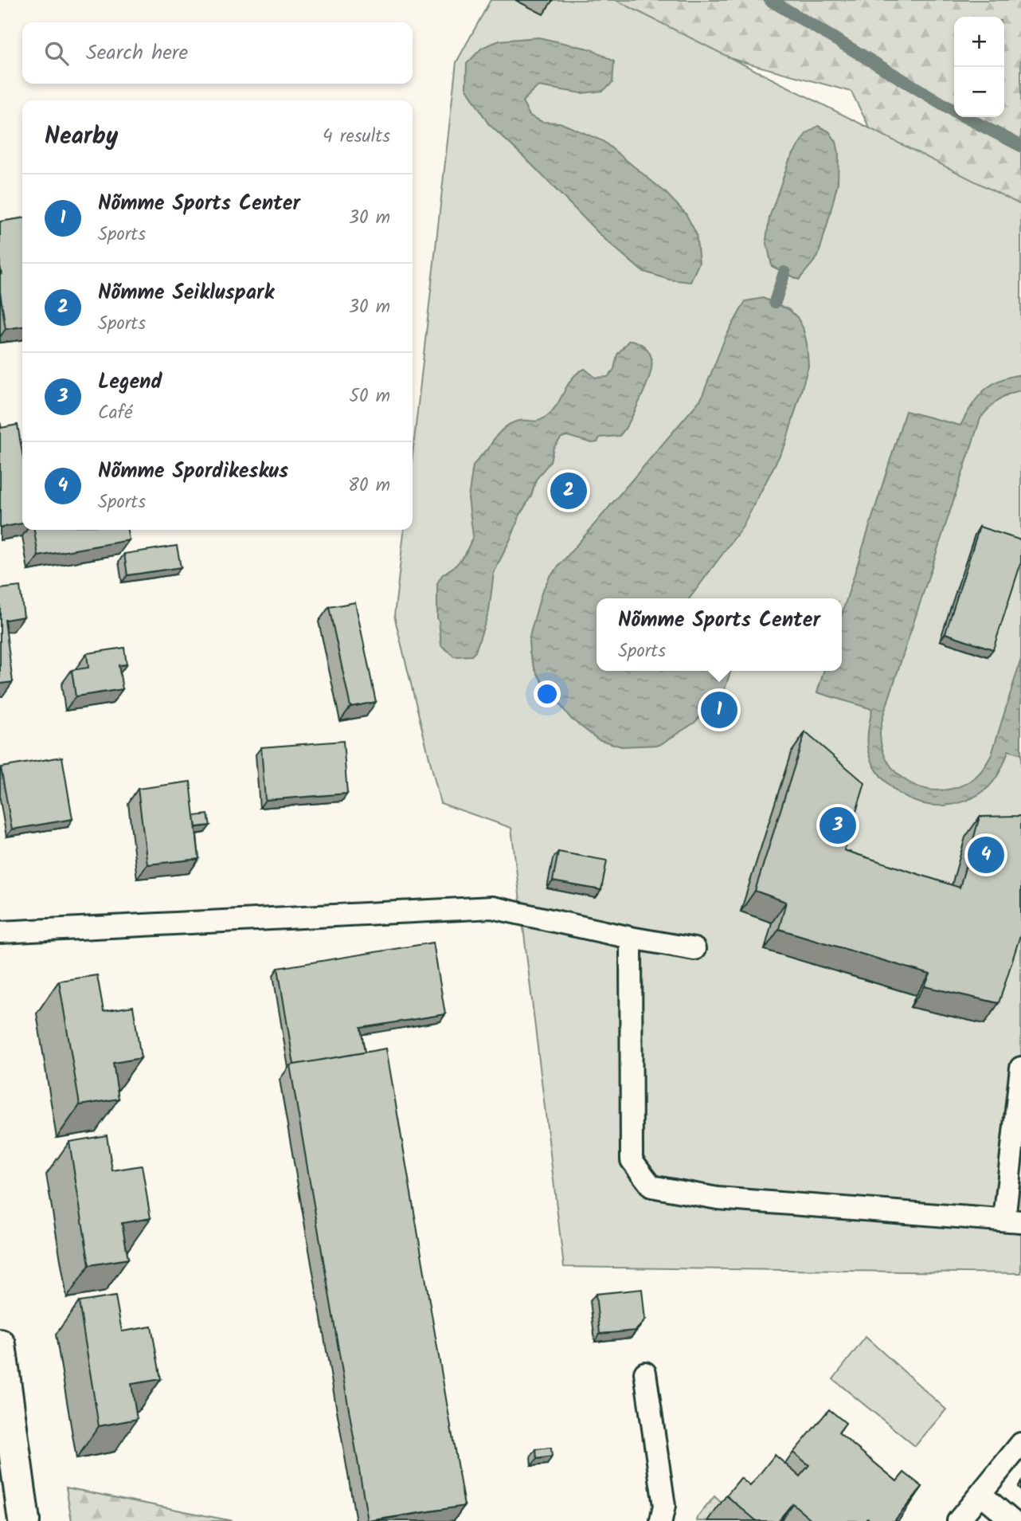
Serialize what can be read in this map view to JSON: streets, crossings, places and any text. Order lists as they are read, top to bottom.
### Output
{
  "page": {
    "map_buttons": ["+", "−"],
    "search": "Search here",
    "heading": ["Nearby", "4 results"],
    "list": [
      {
        "mark": "1",
        "name": "Nõmme Sports Center",
        "note": "Sports",
        "value": "30 m"
      },
      {
        "mark": "2",
        "name": "Nõmme Seikluspark",
        "note": "Sports",
        "value": "30 m"
      },
      {
        "mark": "3",
        "name": "Legend",
        "note": "Café",
        "value": "50 m"
      },
      {
        "mark": "4",
        "name": "Nõmme Spordikeskus",
        "note": "Sports",
        "value": "80 m"
      }
    ],
    "pins": [
      "2",
      "1",
      "3",
      "4"
    ],
    "popup": ["Nõmme Sports Center", "Sports"]
  }
}
